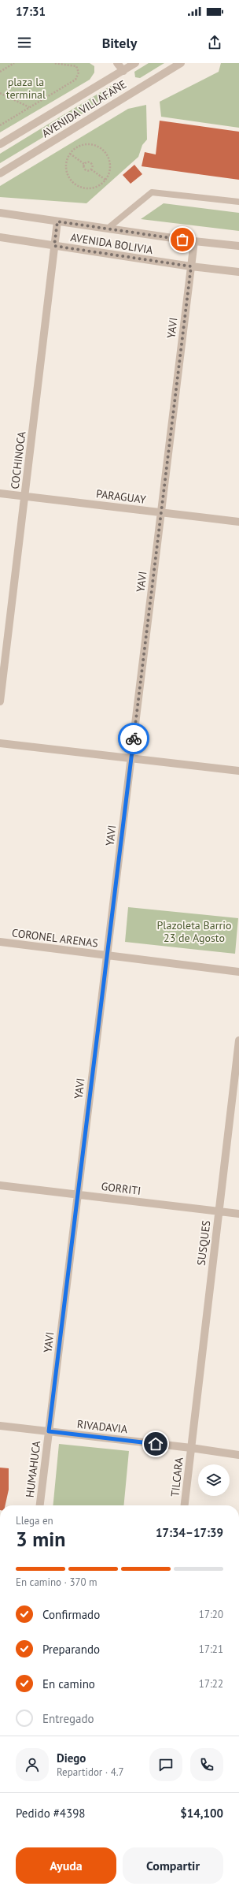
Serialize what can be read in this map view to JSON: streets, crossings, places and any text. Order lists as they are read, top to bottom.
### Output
{
  "streets": {
    "street": [
      "AVENIDA VILLAFAÑE",
      "AVENIDA BOLIVIA",
      "YAVI",
      "COCHINOCA",
      "PARAGUAY",
      "CORONEL ARENAS",
      "GORRITI",
      "SUSQUES",
      "RIVADAVIA",
      "HUMAHUCA",
      "TILCARA"
    ]
  },
  "crossings": [
    ["AVENIDA BOLIVIA", "YAVI"],
    ["AVENIDA BOLIVIA", "COCHINOCA"],
    ["YAVI", "PARAGUAY"],
    ["YAVI", "CORONEL ARENAS"],
    ["YAVI", "GORRITI"],
    ["YAVI", "RIVADAVIA"],
    ["YAVI", "HUMAHUCA"],
    ["COCHINOCA", "PARAGUAY"],
    ["GORRITI", "SUSQUES"],
    ["SUSQUES", "RIVADAVIA"],
    ["SUSQUES", "TILCARA"],
    ["RIVADAVIA", "HUMAHUCA"],
    ["RIVADAVIA", "TILCARA"]
  ],
  "parks": ["plaza la terminal", "Plazoleta Barrio 23 de Agosto"],
  "page": {
    "status": "17:31",
    "header": "Bitely",
    "heading": ["3 min", "Llega en", "17:34–17:39"],
    "panel": [
      "Diego",
      "Repartidor · 4.7",
      "Pedido #4398",
      "$14,100"
    ],
    "bar": "En camino · 370 m",
    "list": [
      ["Confirmado", "17:20"],
      ["Preparando", "17:21"],
      ["En camino", "17:22"],
      "Entregado"
    ],
    "buttons": ["Ayuda", "Compartir"]
  }
}
